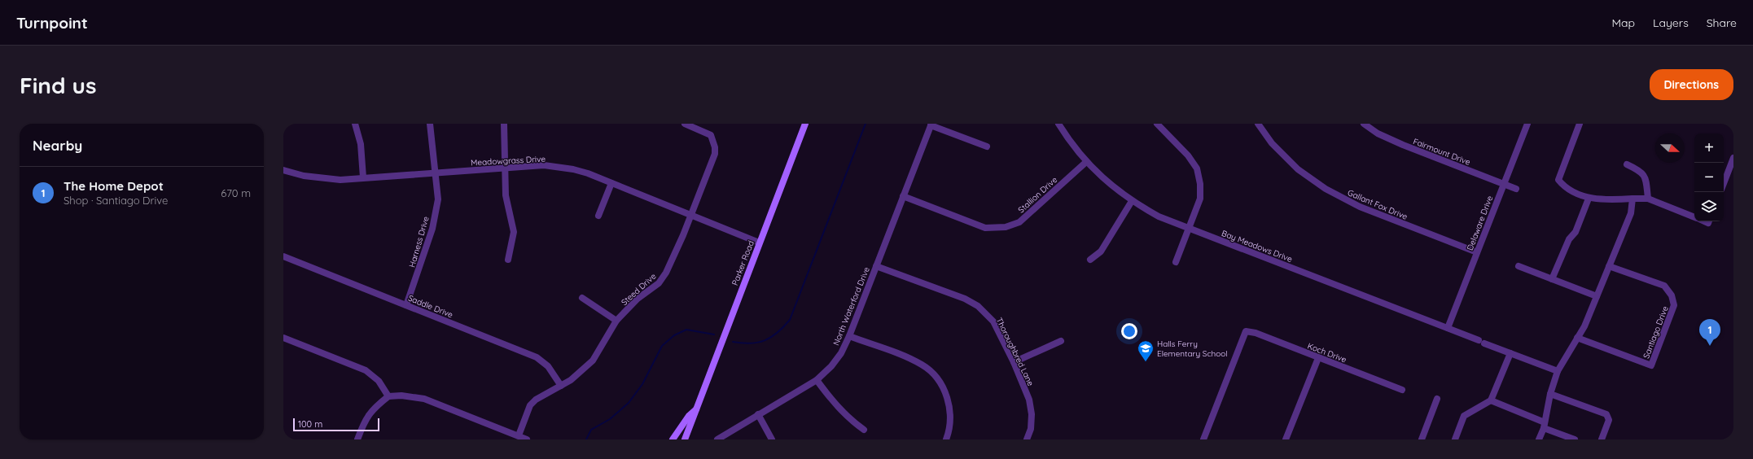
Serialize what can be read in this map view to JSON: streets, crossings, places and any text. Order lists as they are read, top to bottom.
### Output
{
  "streets": {
    "main road": ["Parker Road"],
    "street": [
      "Fairmount Drive",
      "Meadowgrass Drive",
      "Stallion Drive",
      "Gallant Fox Drive",
      "Delaware Drive",
      "Harness Drive",
      "Bay Meadows Drive",
      "Steed Drive",
      "Saddle Drive",
      "North Waterford Drive",
      "Santiago Drive",
      "Thoroughbred Lane",
      "Koch Drive"
    ]
  },
  "crossings": [
    ["Fairmount Drive", "Delaware Drive"],
    ["Meadowgrass Drive", "Harness Drive"],
    ["Meadowgrass Drive", "Parker Road"],
    ["Meadowgrass Drive", "Steed Drive"],
    ["Stallion Drive", "Bay Meadows Drive"],
    ["Stallion Drive", "North Waterford Drive"],
    ["Gallant Fox Drive", "Delaware Drive"],
    ["Delaware Drive", "Bay Meadows Drive"],
    ["Harness Drive", "Saddle Drive"],
    ["Steed Drive", "Saddle Drive"],
    ["North Waterford Drive", "Thoroughbred Lane"]
  ],
  "places": {
    "school or university": ["Halls Ferry Elementary School"]
  },
  "scale_bar": "100 m",
  "north": "right",
  "page": {
    "header": "Turnpoint",
    "nav": ["Map", "Layers", "Share"],
    "buttons": "Directions",
    "title": "Find us",
    "heading": "Nearby",
    "map_buttons": ["+", "−"],
    "list": [
      {
        "mark": "1",
        "name": "The Home Depot",
        "note": "Shop · Santiago Drive",
        "value": "670 m"
      }
    ],
    "pins": "1",
    "scale": "100 m"
  }
}
